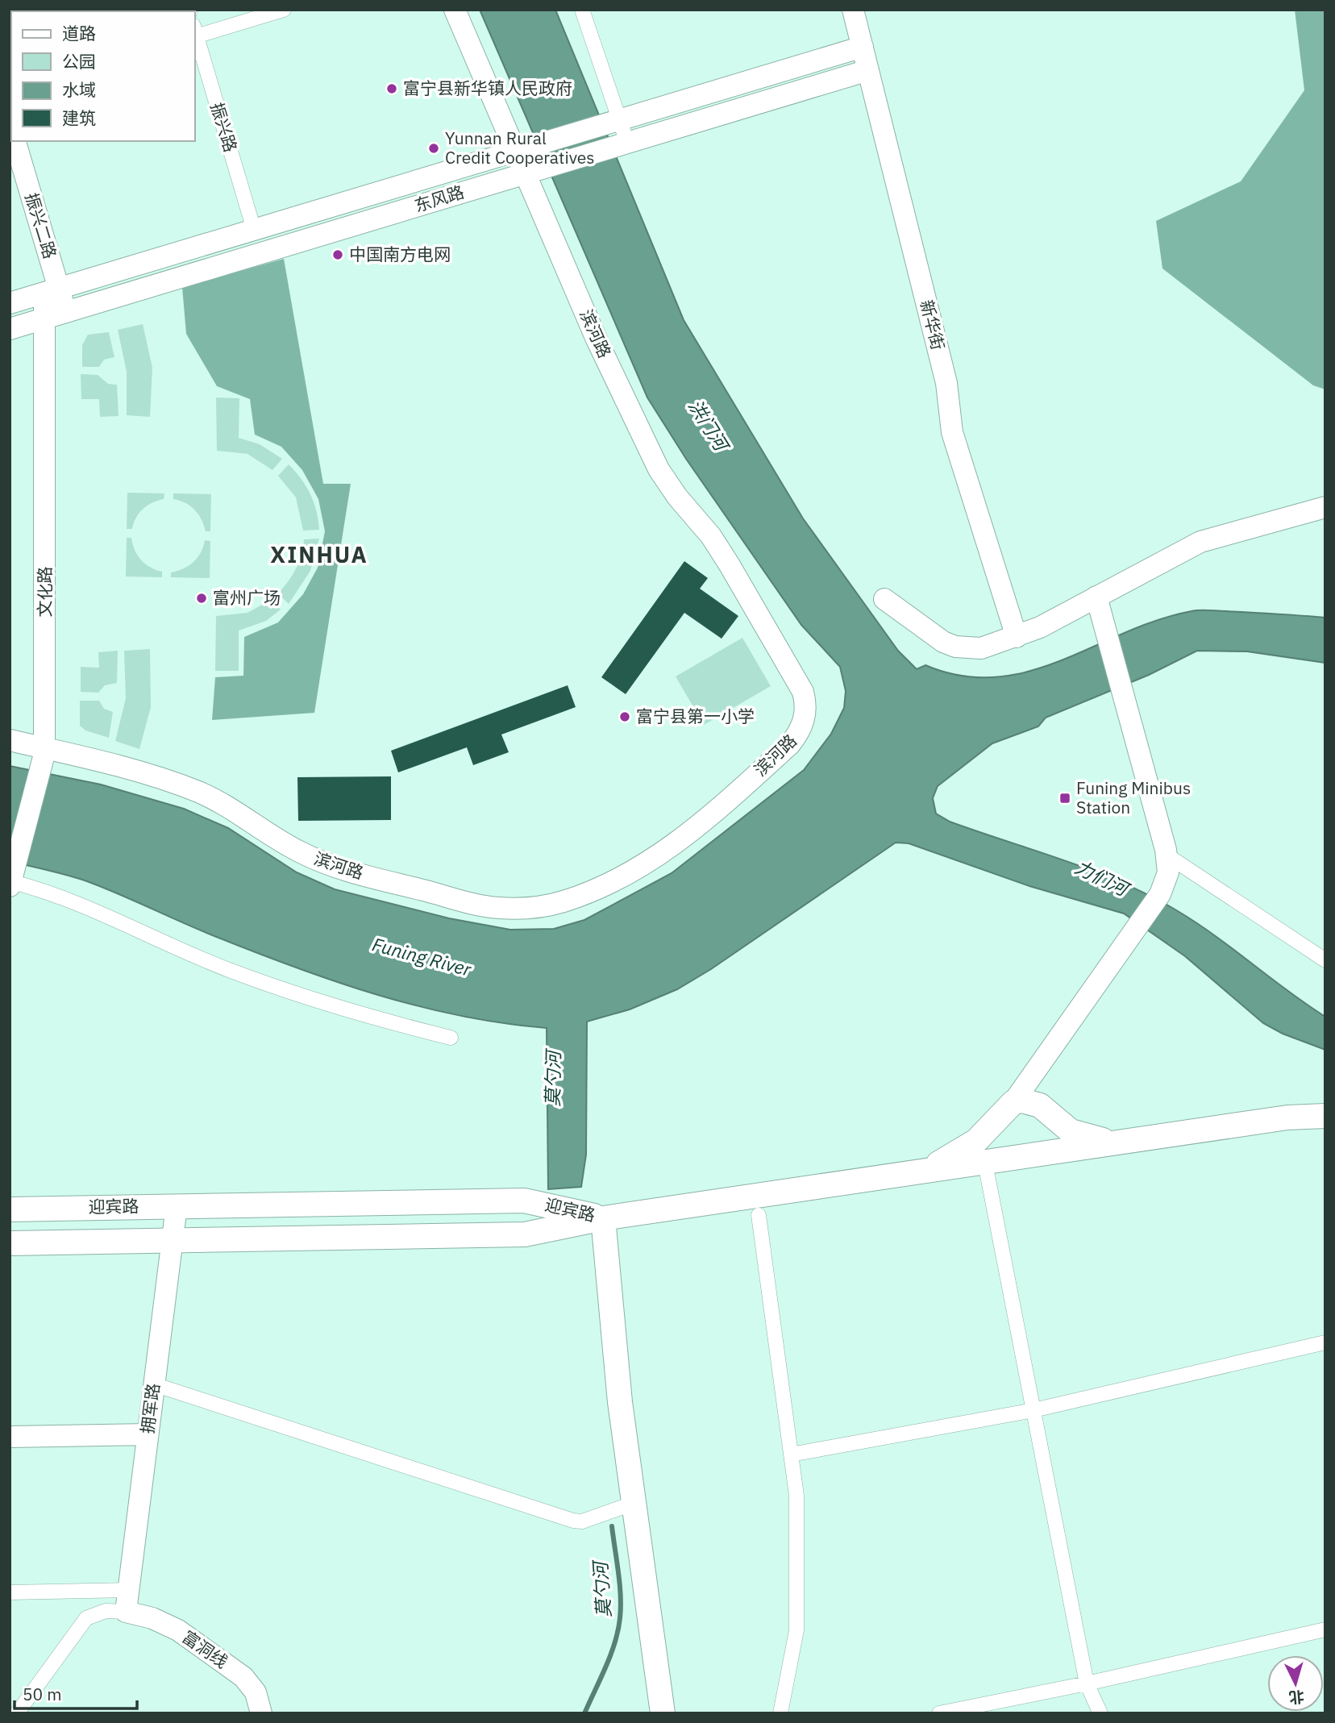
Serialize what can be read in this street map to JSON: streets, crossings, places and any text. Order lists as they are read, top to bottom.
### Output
{
  "streets": {
    "main road": [
      "东风路",
      "振兴二路",
      "新华街",
      "滨河路",
      "文化路",
      "迎宾路",
      "拥军路",
      "富洞线"
    ],
    "street": ["振兴路"]
  },
  "crossings": [
    ["振兴路", "东风路"],
    ["东风路", "振兴二路"],
    ["东风路", "新华街"],
    ["东风路", "滨河路"],
    ["东风路", "文化路"],
    ["振兴二路", "文化路"],
    ["滨河路", "文化路"],
    ["迎宾路", "拥军路"],
    ["拥军路", "富洞线"]
  ],
  "districts": ["XINHUA"],
  "water": [
    "洪门河",
    "力们河",
    "Funing River",
    "莫勺河"
  ],
  "places": {
    "other": [
      "富宁县新华镇人民政府",
      "Yunnan Rural Credit Cooperatives",
      "中国南方电网",
      "富州广场",
      "富宁县第一小学"
    ],
    "transit": ["Funing Minibus Station"]
  },
  "legend": [
    "道路",
    "公园",
    "水域",
    "建筑"
  ],
  "scale_bar": "50 m",
  "north": "bottom"
}
